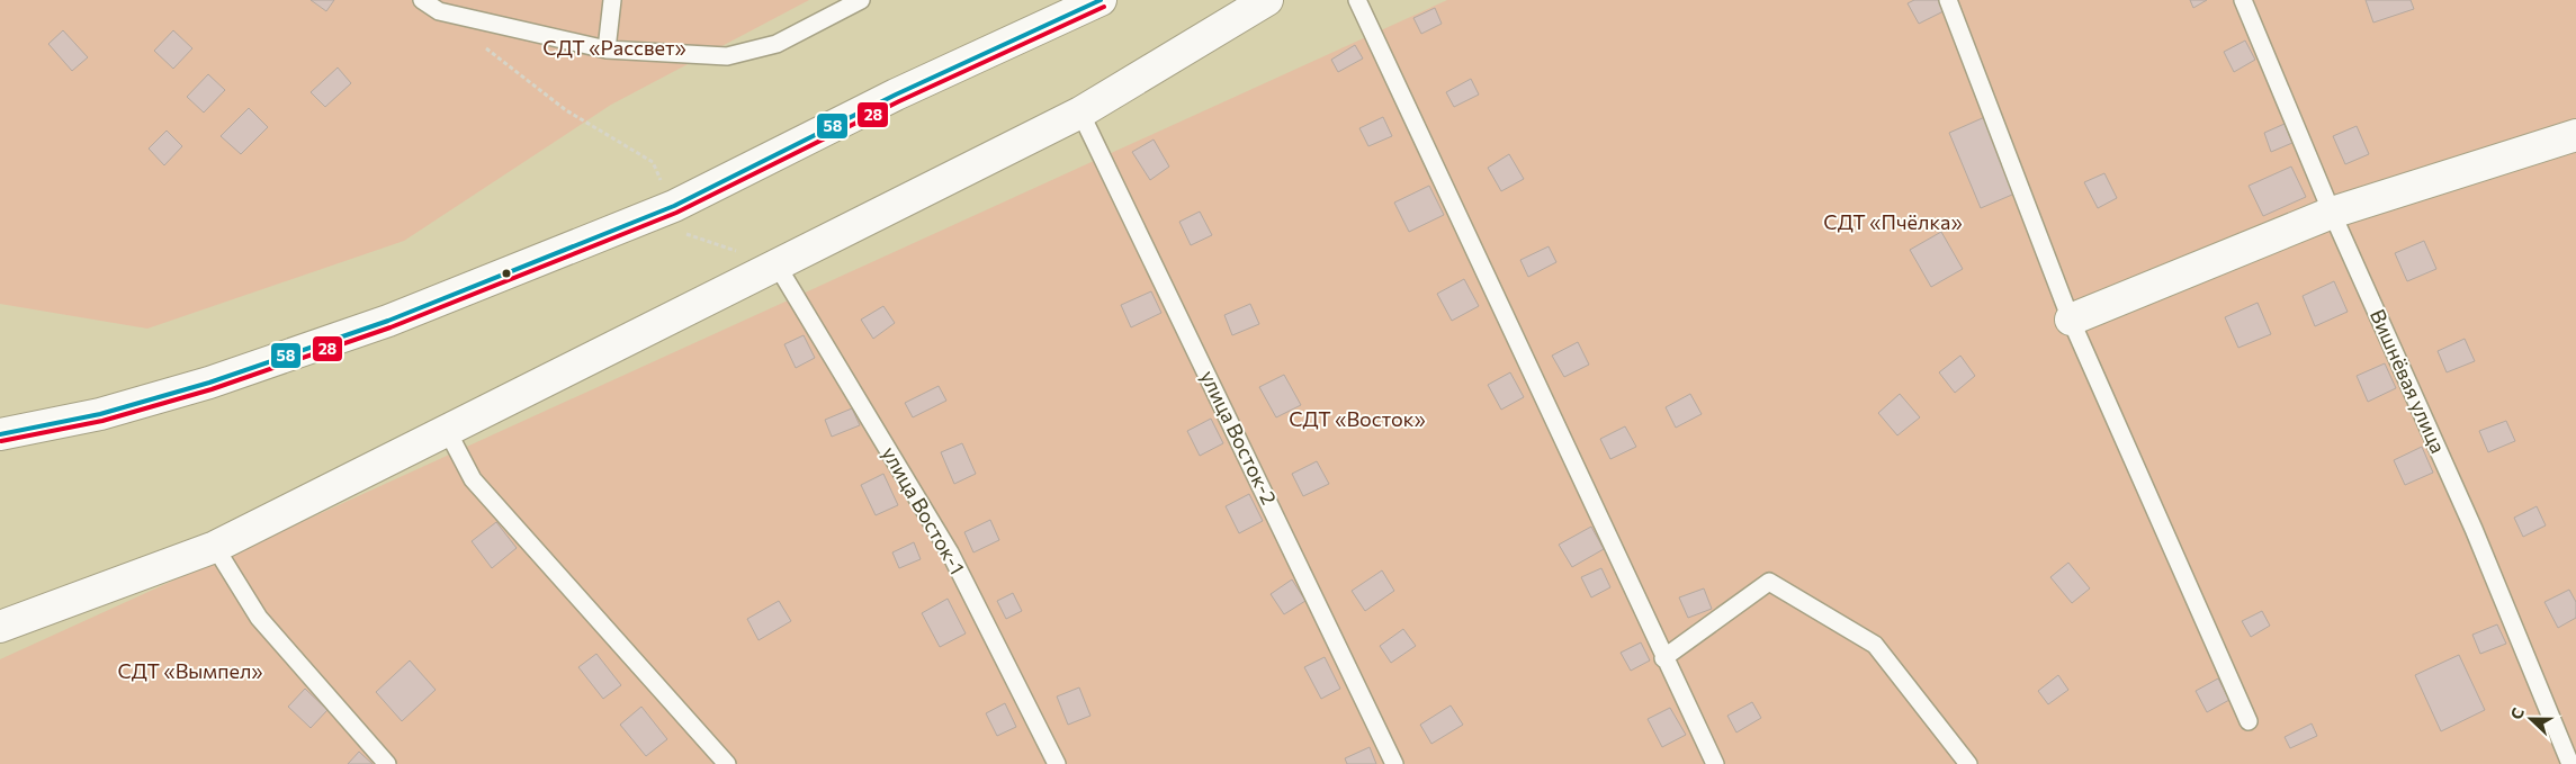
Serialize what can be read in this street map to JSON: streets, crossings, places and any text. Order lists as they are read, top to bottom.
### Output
{
  "streets": {
    "lane": ["Вишнёвая улица", "улица Восток-2", "улица Восток-1"]
  },
  "parks": [
    "СДТ «Рассвет»",
    "СДТ «Пчёлка»",
    "СДТ «Восток»",
    "СДТ «Вымпел»"
  ],
  "lines": ["transit line 58", "transit line 28"],
  "north": "left"
}
